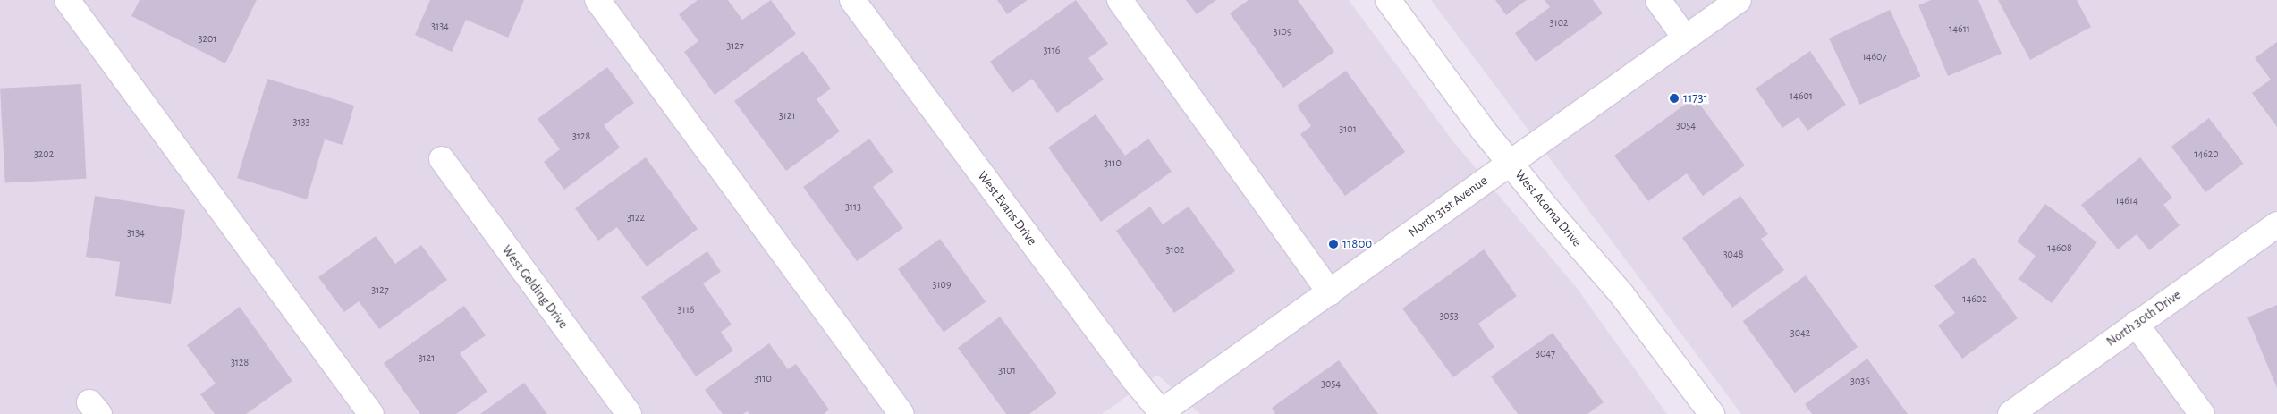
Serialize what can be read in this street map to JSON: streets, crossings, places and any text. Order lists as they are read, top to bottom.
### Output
{
  "streets": {
    "street": [
      "North 31st Avenue",
      "West Evans Drive",
      "West Acoma Drive",
      "West Gelding Drive",
      "North 30th Drive"
    ]
  },
  "crossings": [
    ["North 31st Avenue", "West Evans Drive"],
    ["North 31st Avenue", "West Acoma Drive"]
  ],
  "places": ["11731", "11800"],
  "house_numbers": [
    "3102",
    "3134",
    "14611",
    "3109",
    "3201",
    "3127",
    "3116",
    "14607",
    "14601",
    "3121",
    "3133",
    "3054",
    "3101",
    "3128",
    "3202",
    "14620",
    "3110",
    "14614",
    "3113",
    "3122",
    "3134",
    "14608",
    "3102",
    "3048",
    "3109",
    "3127",
    "14602",
    "3116",
    "3053",
    "3042",
    "3047",
    "3121",
    "3128",
    "3101",
    "3110",
    "3036",
    "3054"
  ]
}
